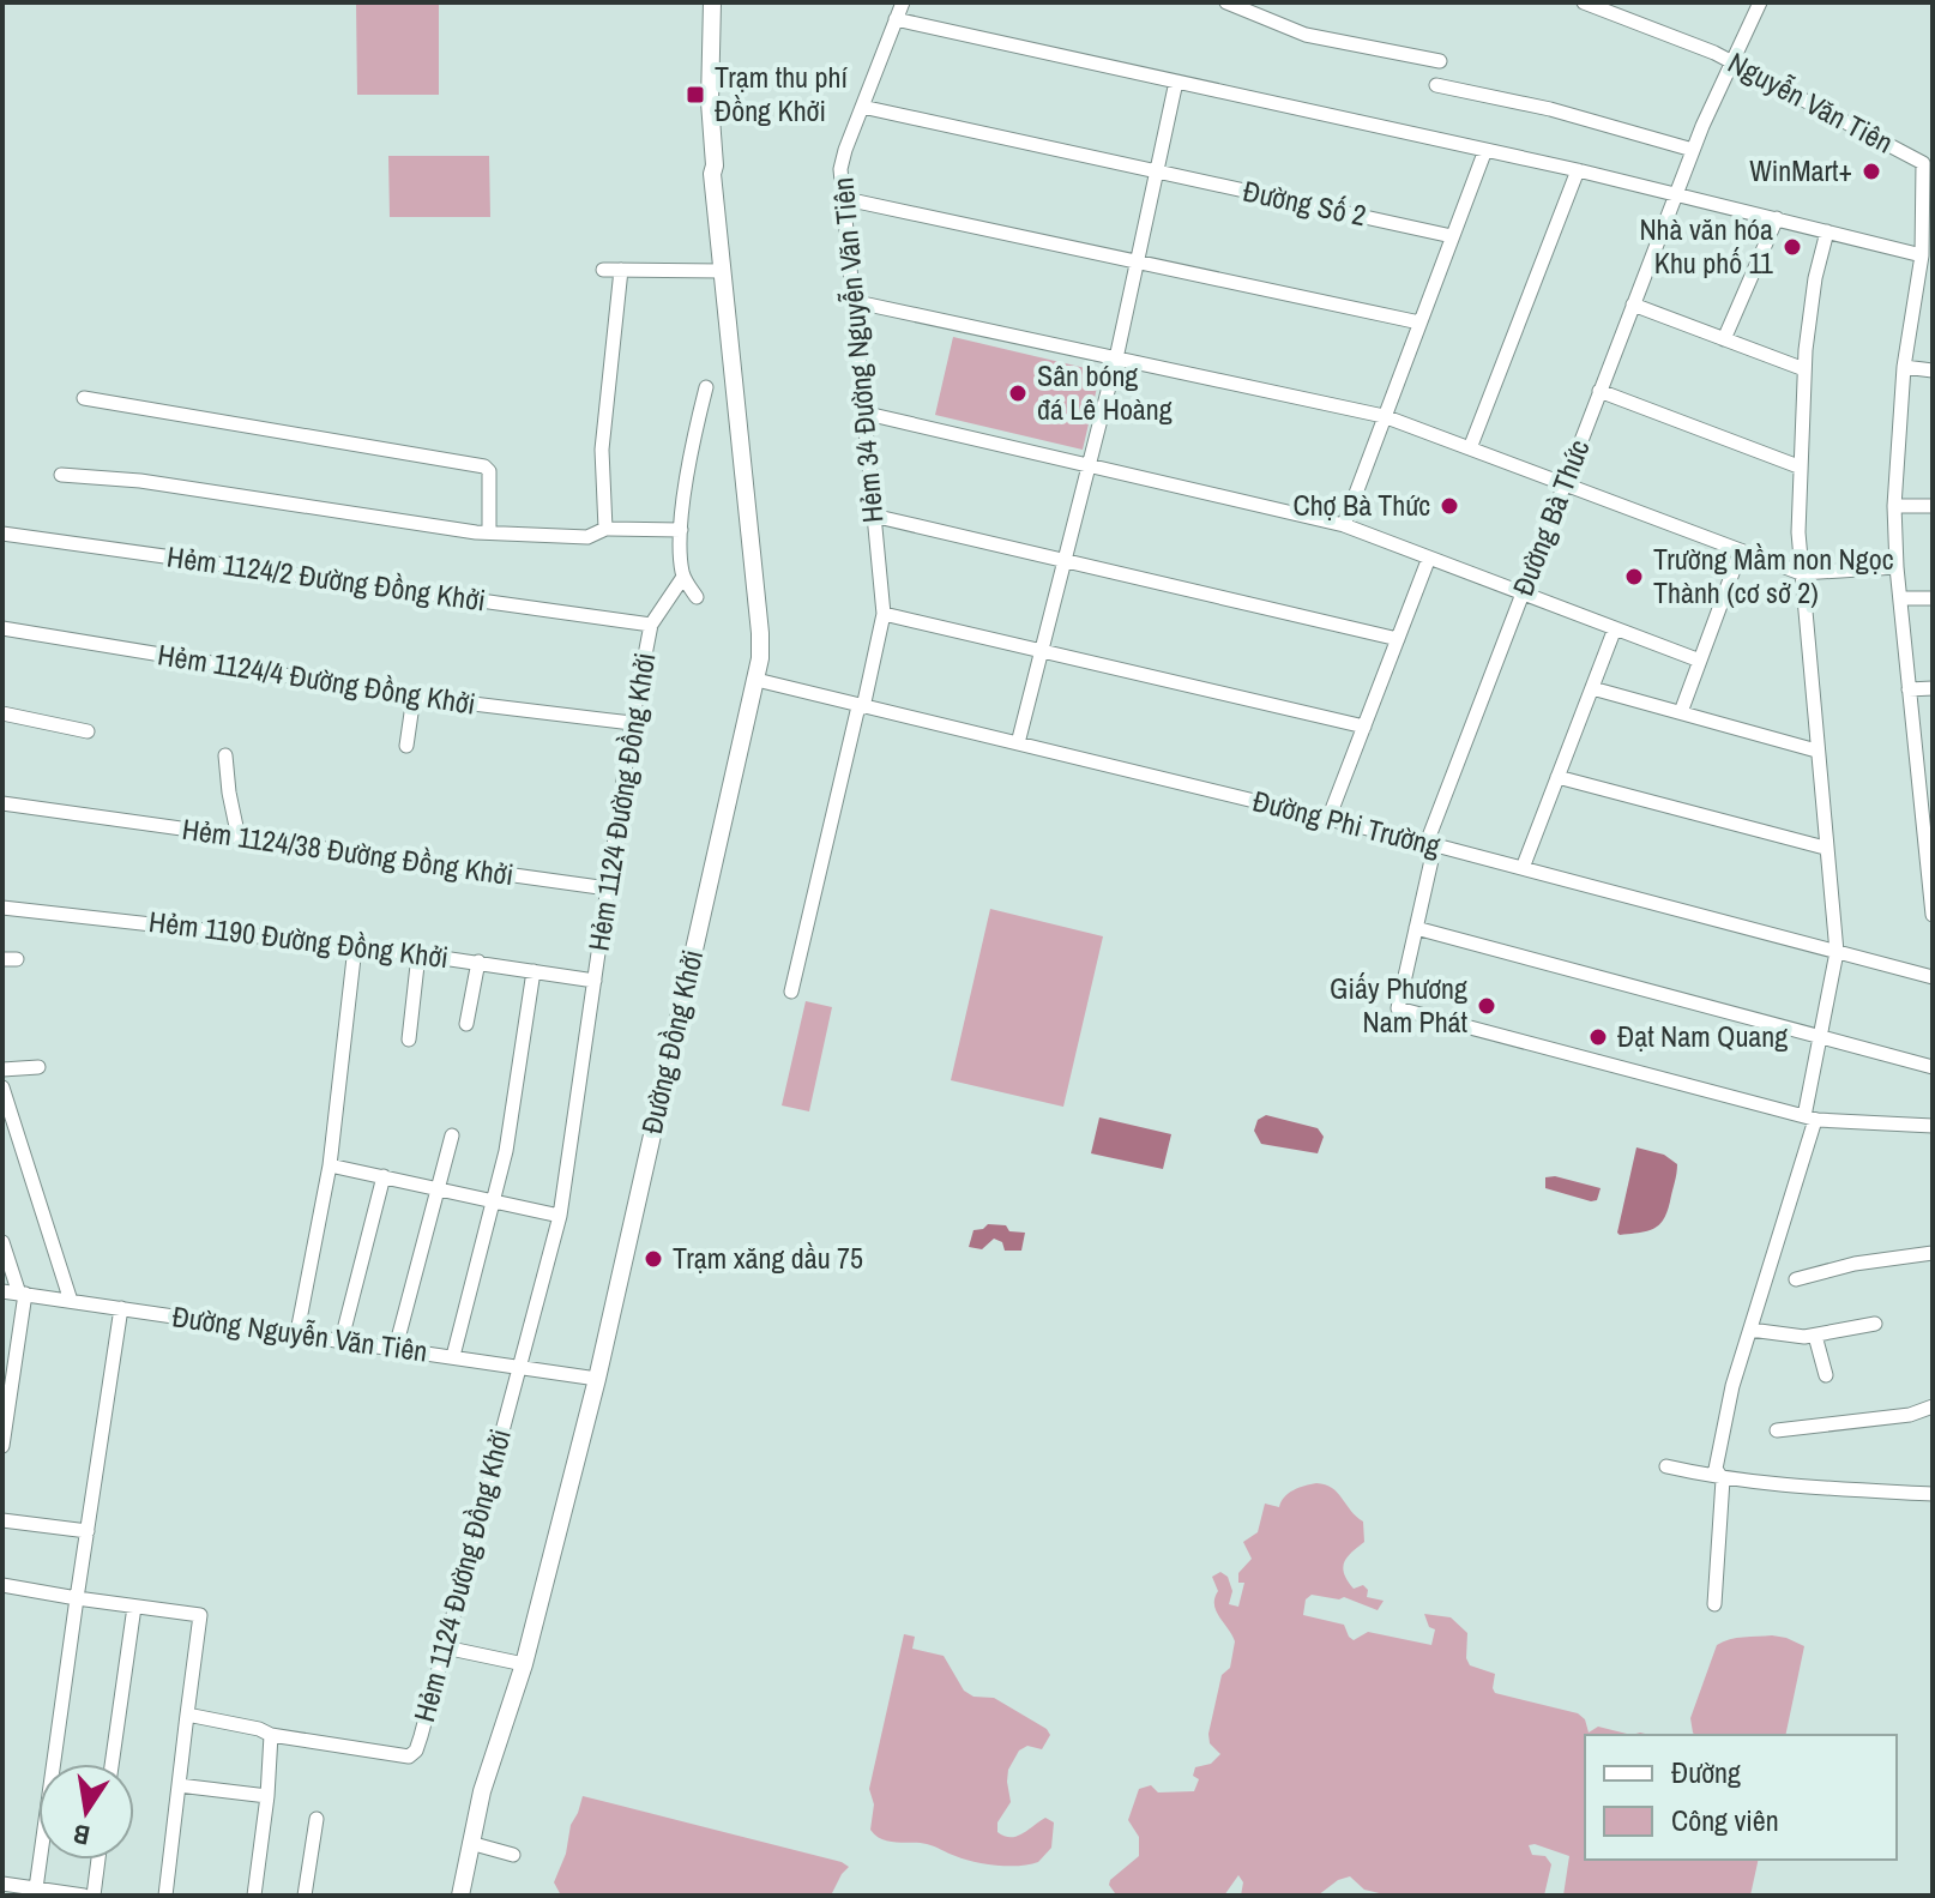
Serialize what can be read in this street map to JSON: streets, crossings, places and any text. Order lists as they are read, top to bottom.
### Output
{
  "streets": {
    "main road": ["Đường Đồng Khởi"],
    "street": [
      "Nguyễn Văn Tiên",
      "Đường Số 2",
      "Hẻm 34 Đường Nguyễn Văn Tiên",
      "Đường Bà Thức",
      "Hẻm 1124/2 Đường Đồng Khởi",
      "Hẻm 1124/4 Đường Đồng Khởi",
      "Hẻm 1124 Đường Đồng Khởi",
      "Đường Phi Trường",
      "Hẻm 1124/38 Đường Đồng Khởi",
      "Hẻm 1190 Đường Đồng Khởi",
      "Đường Nguyễn Văn Tiên"
    ]
  },
  "crossings": [
    ["Nguyễn Văn Tiên", "Đường Bà Thức"],
    ["Đường Số 2", "Hẻm 34 Đường Nguyễn Văn Tiên"],
    ["Hẻm 34 Đường Nguyễn Văn Tiên", "Đường Phi Trường"],
    ["Đường Bà Thức", "Đường Phi Trường"],
    ["Hẻm 1124/2 Đường Đồng Khởi", "Hẻm 1124 Đường Đồng Khởi"],
    ["Hẻm 1124/4 Đường Đồng Khởi", "Hẻm 1124 Đường Đồng Khởi"],
    ["Hẻm 1124 Đường Đồng Khởi", "Hẻm 1124/38 Đường Đồng Khởi"],
    ["Hẻm 1124 Đường Đồng Khởi", "Hẻm 1190 Đường Đồng Khởi"],
    ["Hẻm 1124 Đường Đồng Khởi", "Đường Nguyễn Văn Tiên"],
    ["Đường Phi Trường", "Đường Đồng Khởi"],
    ["Đường Đồng Khởi", "Đường Nguyễn Văn Tiên"]
  ],
  "places": {
    "transit": ["Trạm thu phí Đồng Khởi"],
    "other": [
      "WinMart+",
      "Nhà văn hóa Khu phố 11",
      "Sân bóng đá Lê Hoàng",
      "Chợ Bà Thức",
      "Trường Mầm non Ngọc Thành (cơ sở 2)",
      "Giấy Phương Nam Phát",
      "Đạt Nam Quang",
      "Trạm xăng dầu 75"
    ]
  },
  "legend": ["Đường", "Công viên"],
  "north": "bottom"
}
